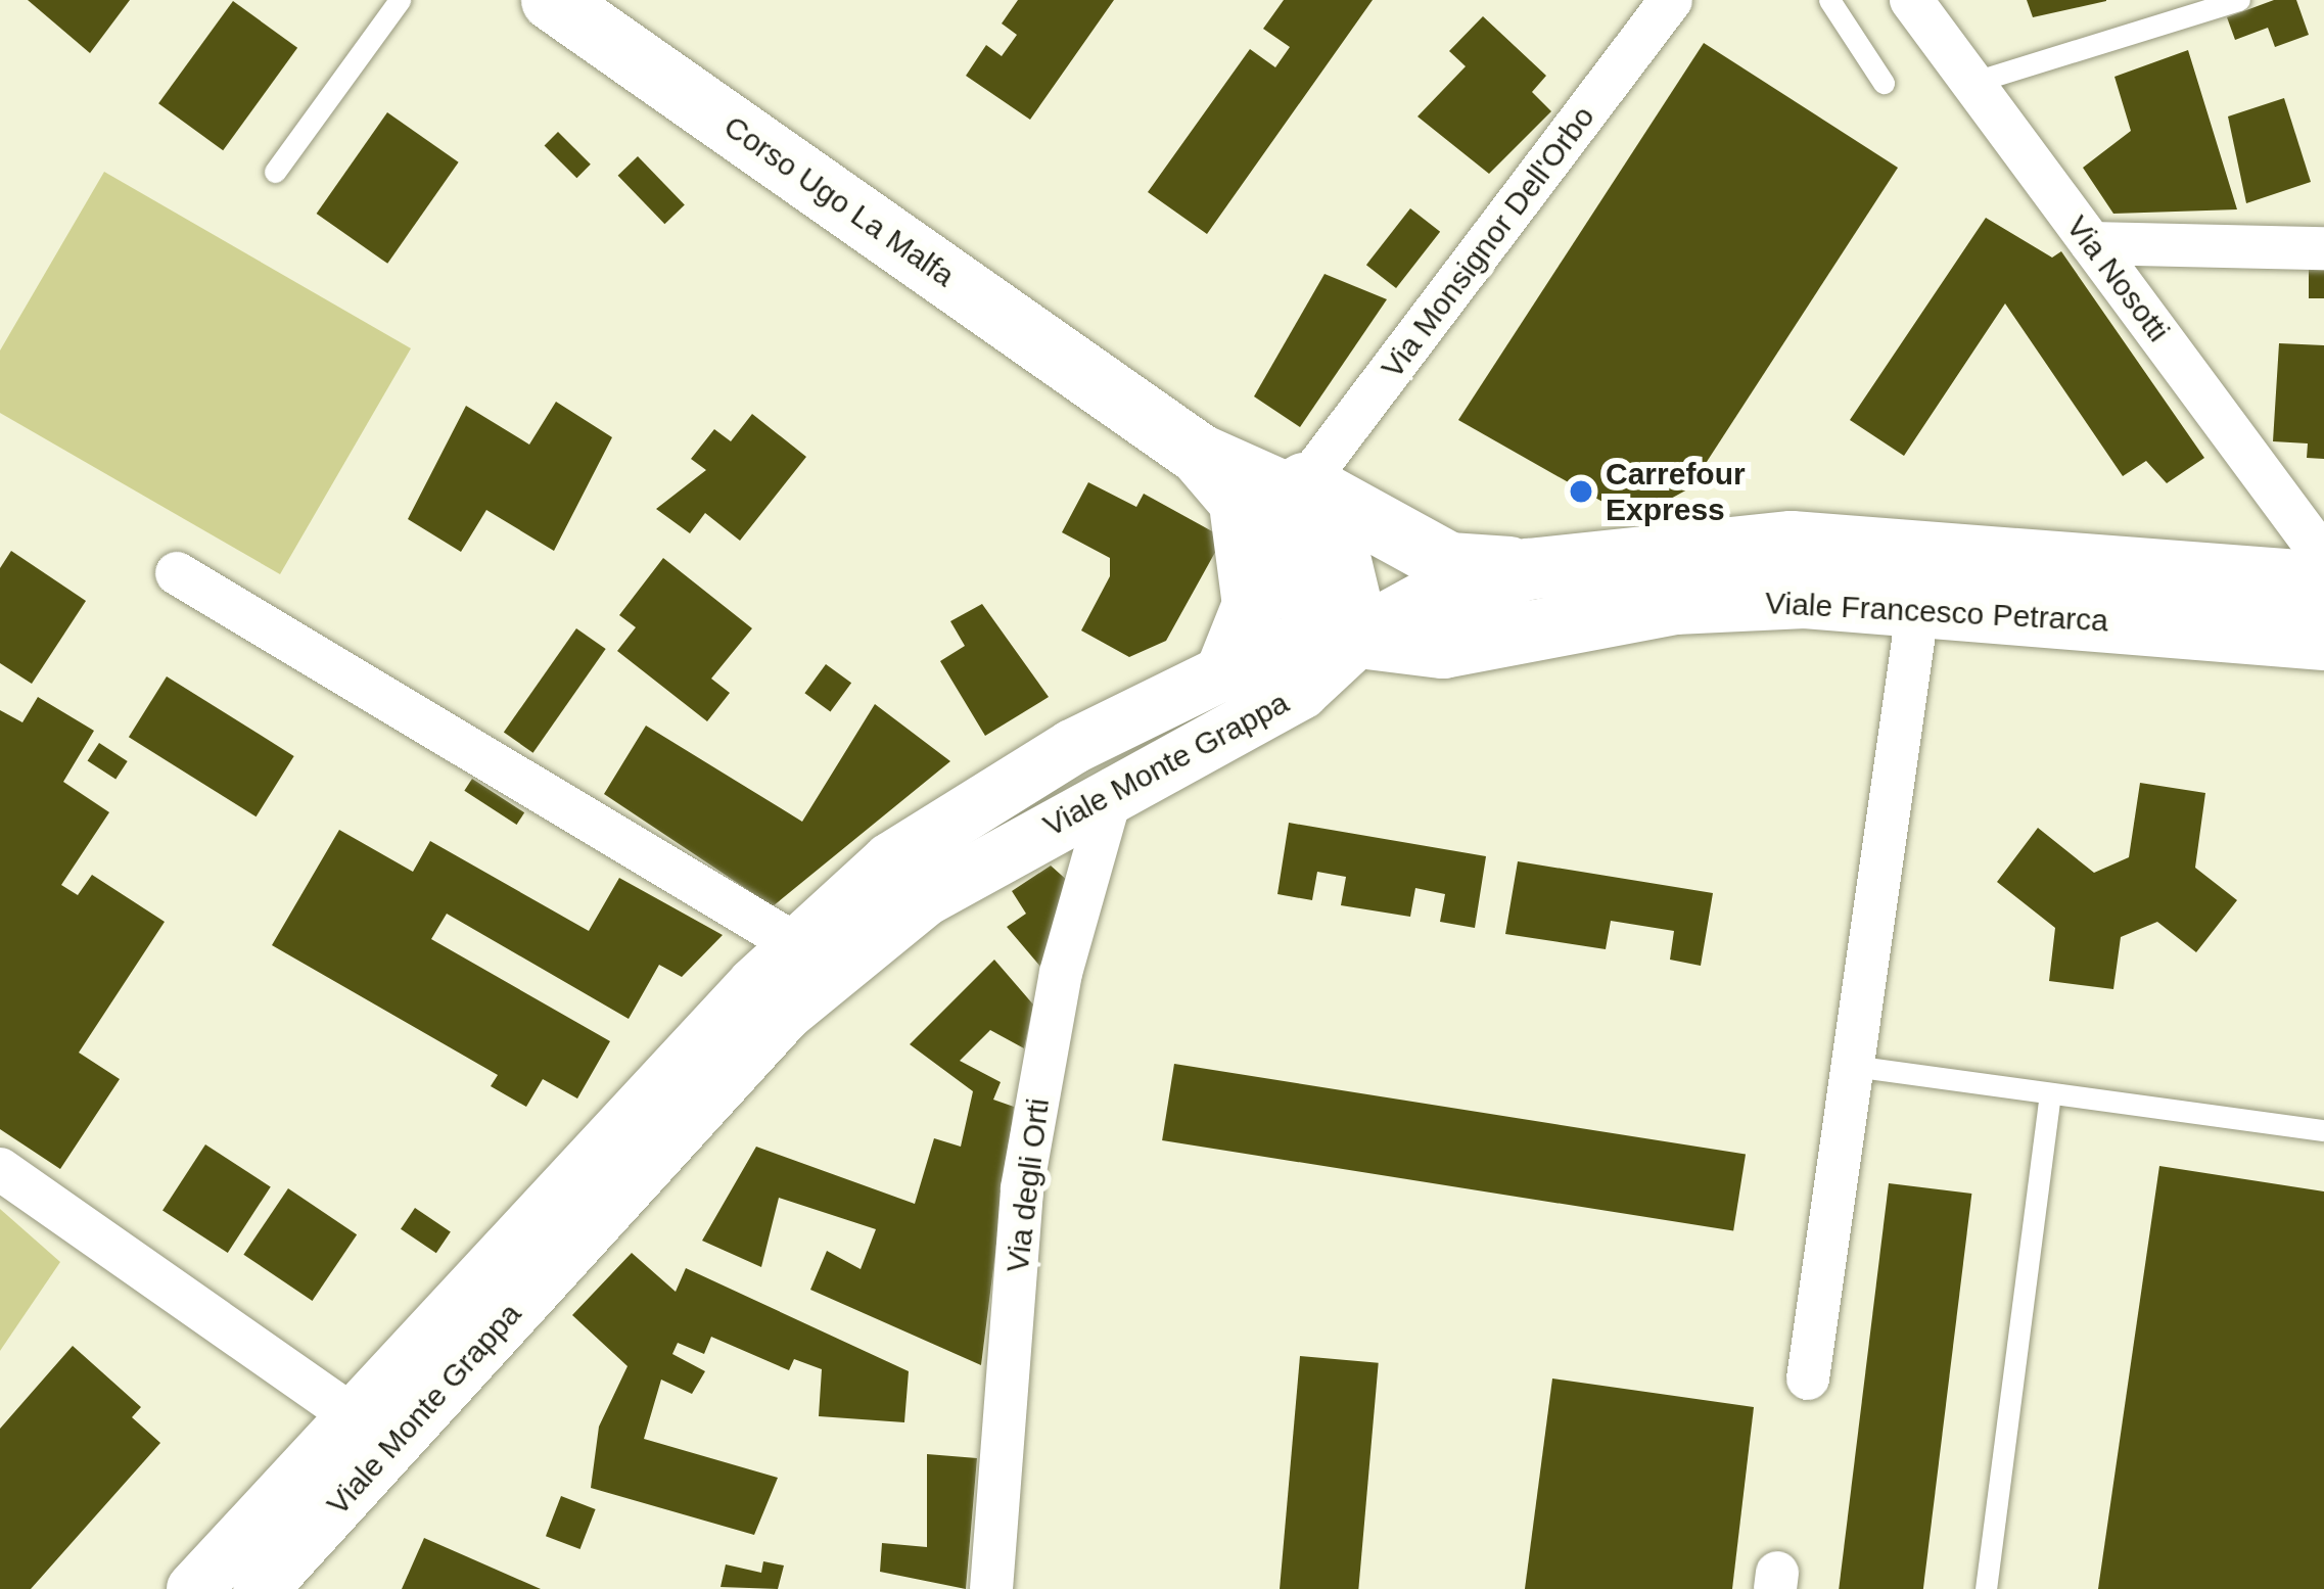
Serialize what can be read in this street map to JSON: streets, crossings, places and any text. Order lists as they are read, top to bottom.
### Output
{
  "streets": {
    "main road": ["Corso Ugo La Malfa", "Viale Francesco Petrarca"],
    "street": [
      "Via Monsignor Dell'Orbo",
      "Via Nosotti",
      "Viale Monte Grappa",
      "Via degli Orti"
    ]
  },
  "crossings": [
    ["Corso Ugo La Malfa", "Via Monsignor Dell'Orbo"],
    ["Corso Ugo La Malfa", "Viale Francesco Petrarca"],
    ["Corso Ugo La Malfa", "Viale Monte Grappa"],
    ["Viale Francesco Petrarca", "Viale Monte Grappa"],
    ["Viale Monte Grappa", "Via degli Orti"]
  ],
  "places": ["Carrefour Express"]
}
